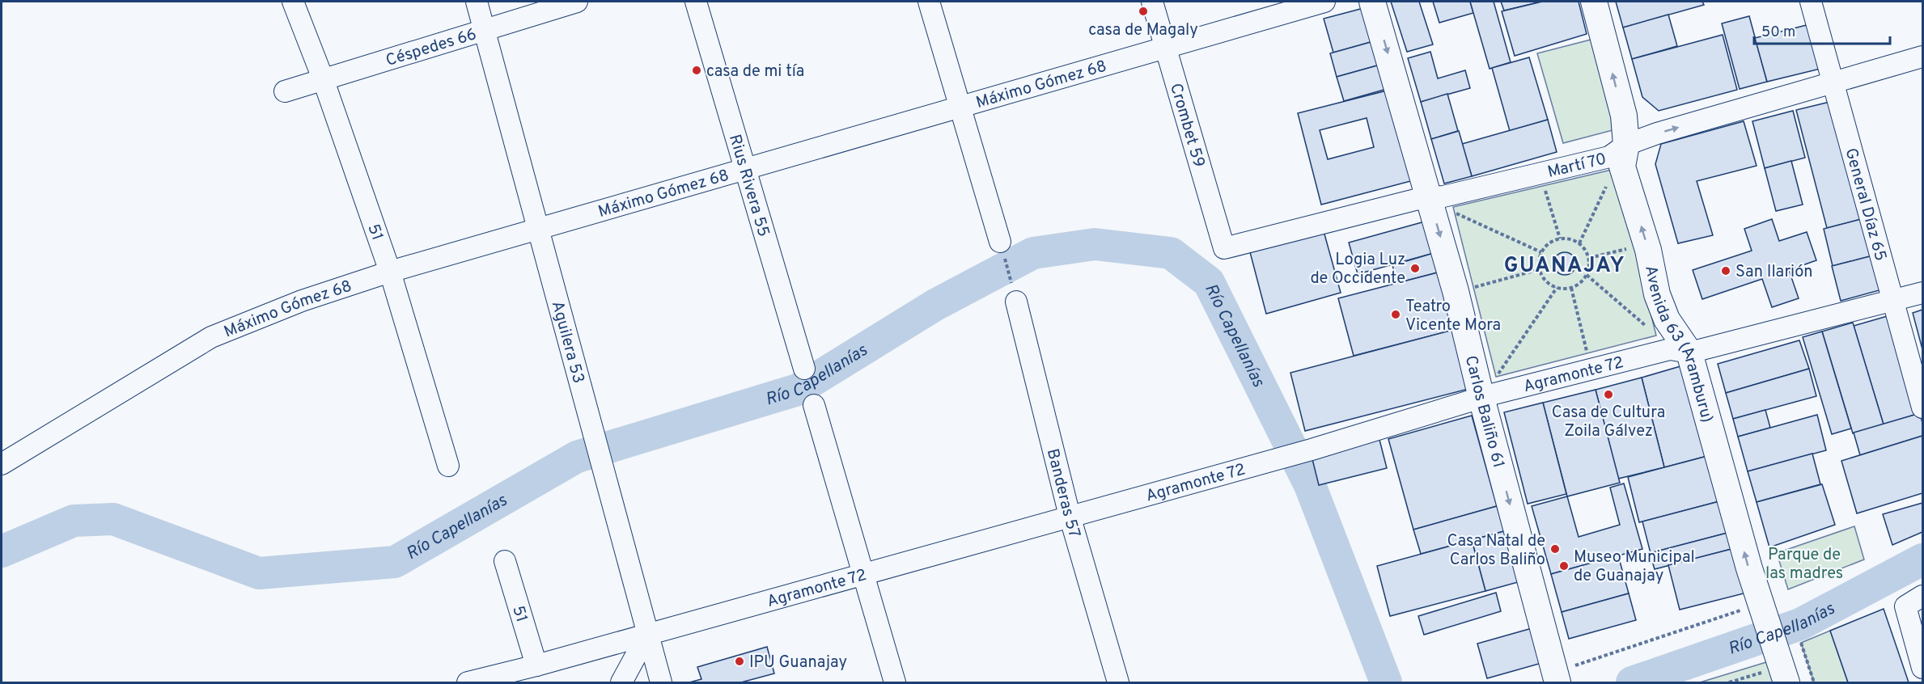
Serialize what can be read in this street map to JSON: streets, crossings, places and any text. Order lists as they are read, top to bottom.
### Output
{
  "streets": {
    "main road": ["Avenida 63 (Aramburu)", "Carlos Baliño 61"],
    "street": [
      "Céspedes 66",
      "Máximo Gómez 68",
      "Crombet 59",
      "Martí 70",
      "Rius Rivera 55",
      "General Díaz 65",
      "51",
      "Aguilera 53",
      "Agramonte 72",
      "Banderas 57"
    ]
  },
  "crossings": [
    ["Céspedes 66", "51"],
    ["Céspedes 66", "Aguilera 53"],
    ["Máximo Gómez 68", "Crombet 59"],
    ["Máximo Gómez 68", "Rius Rivera 55"],
    ["Máximo Gómez 68", "51"],
    ["Máximo Gómez 68", "Aguilera 53"],
    ["Crombet 59", "Martí 70"],
    ["Martí 70", "General Díaz 65"],
    ["Martí 70", "Avenida 63 (Aramburu)"],
    ["Martí 70", "Carlos Baliño 61"],
    ["General Díaz 65", "Agramonte 72"],
    ["51", "Agramonte 72"],
    ["Aguilera 53", "Agramonte 72"],
    ["Avenida 63 (Aramburu)", "Agramonte 72"],
    ["Agramonte 72", "Carlos Baliño 61"],
    ["Agramonte 72", "Banderas 57"]
  ],
  "one_way": ["Avenida 63 (Aramburu)", "Carlos Baliño 61"],
  "districts": ["GUANAJAY"],
  "water": ["Río Capellanías"],
  "parks": ["Parque de las madres"],
  "places": [
    "casa de Magaly",
    "casa de mi tía",
    "Logia Luz de Occidente",
    "San Ilarión",
    "Teatro Vicente Mora",
    "Casa de Cultura Zoila Gálvez",
    "Casa Natal de Carlos Baliño",
    "Museo Municipal de Guanajay",
    "IPU Guanajay"
  ],
  "scale_bar": "50 m"
}
